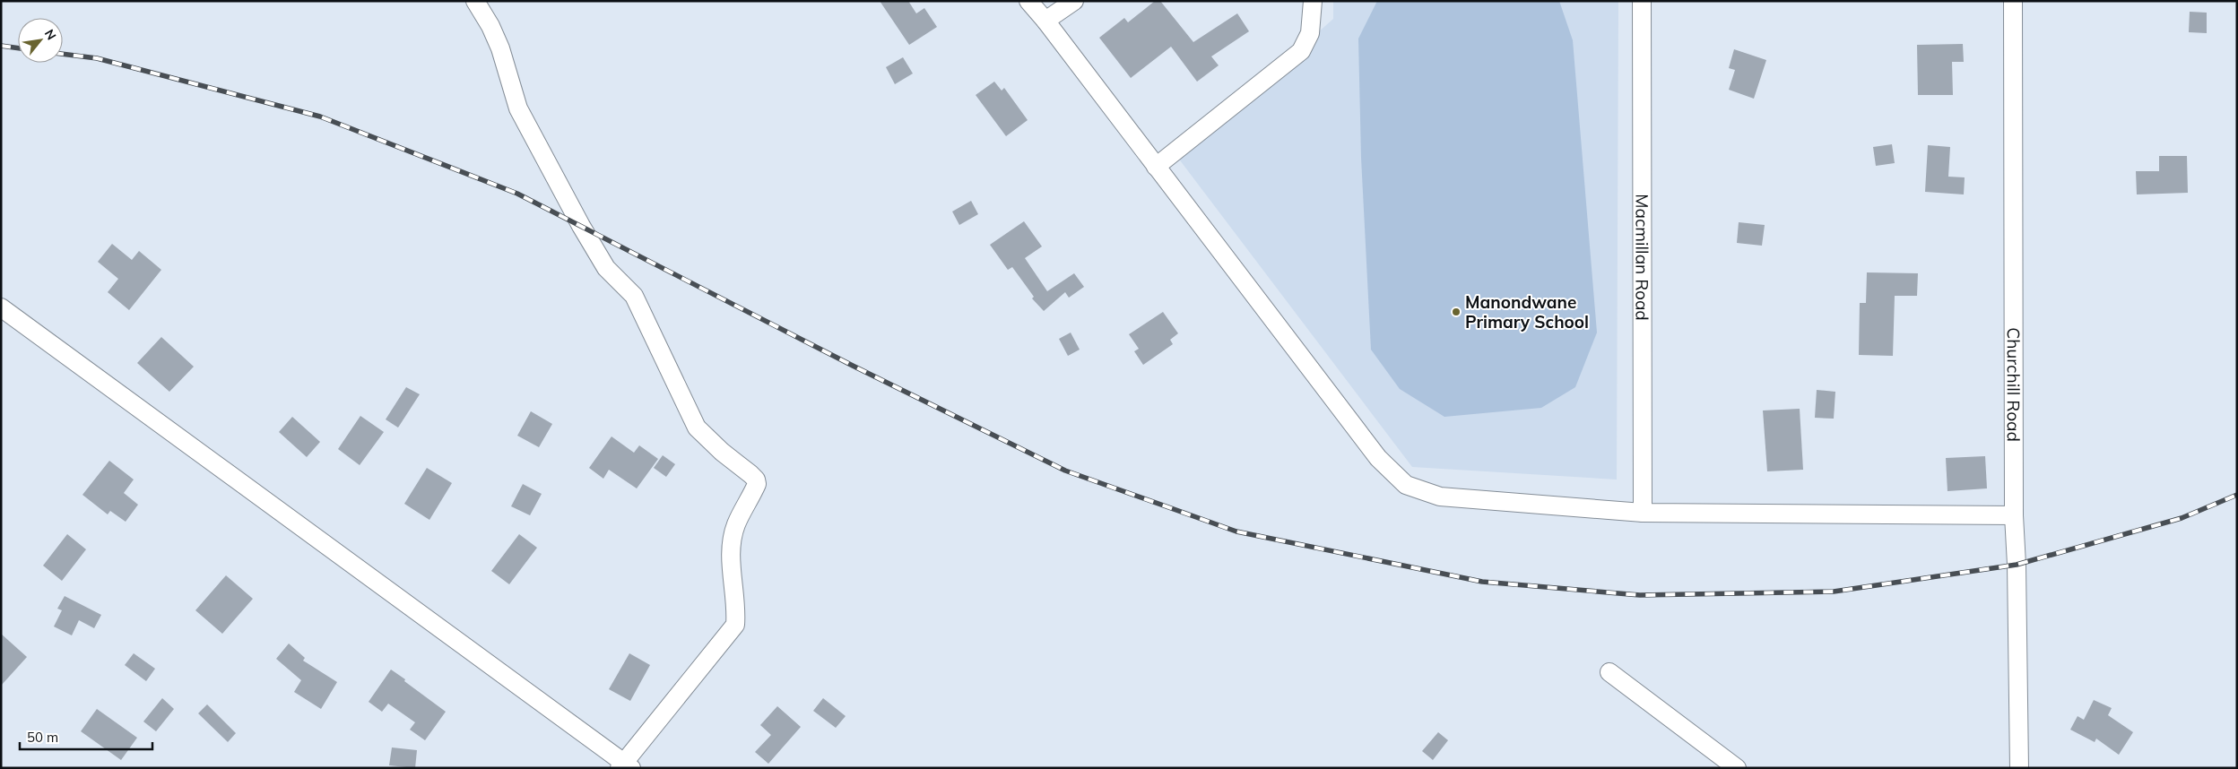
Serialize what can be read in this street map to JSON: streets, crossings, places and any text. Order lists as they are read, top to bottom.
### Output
{
  "streets": {
    "street": ["Macmillan Road", "Churchill Road"]
  },
  "places": ["Manondwane Primary School"],
  "scale_bar": "50 m",
  "north": "top right"
}
